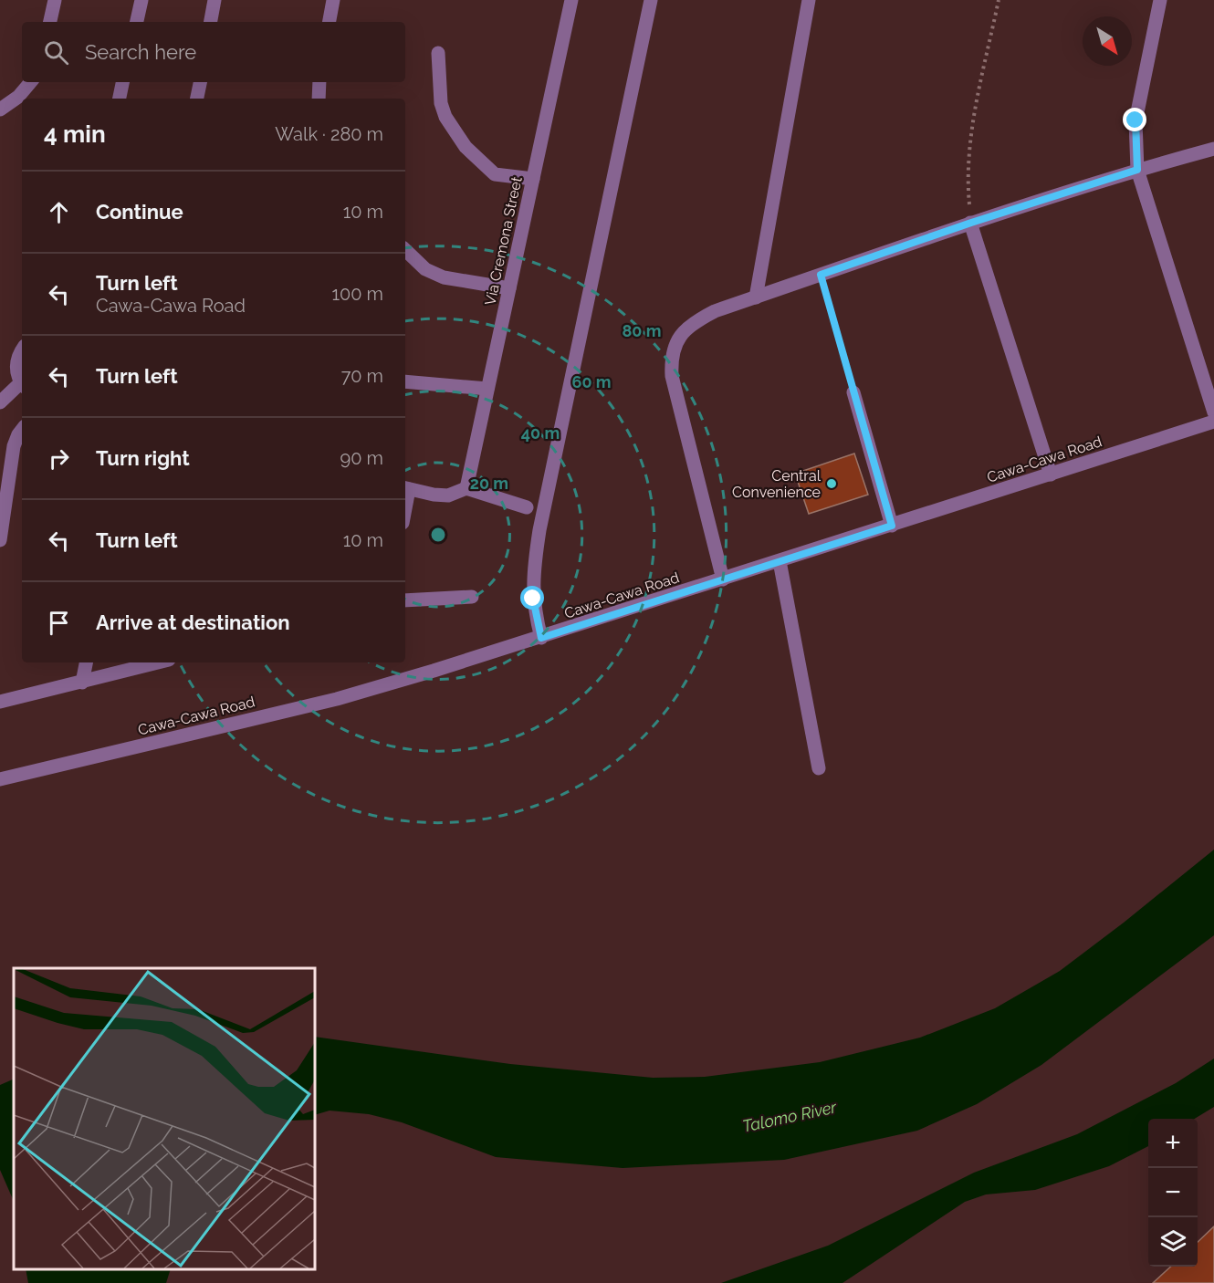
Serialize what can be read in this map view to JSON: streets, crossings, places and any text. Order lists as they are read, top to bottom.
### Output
{
  "streets": {
    "street": ["Via Cremona Street", "Cawa-Cawa Road"]
  },
  "water": ["Talomo River"],
  "places": ["Central Convenience"],
  "north": "bottom right",
  "page": {
    "search": "Search here",
    "heading": ["4 min", "Walk · 280 m"],
    "list": [
      ["Continue", "10 m"],
      ["Turn left", "Cawa-Cawa Road", "100 m"],
      ["Turn left", "70 m"],
      ["Turn right", "90 m"],
      ["Turn left", "10 m"],
      "Arrive at destination"
    ],
    "map_buttons": ["+", "−"]
  },
  "rings": [
    "80 m",
    "60 m",
    "40 m",
    "20 m"
  ]
}
